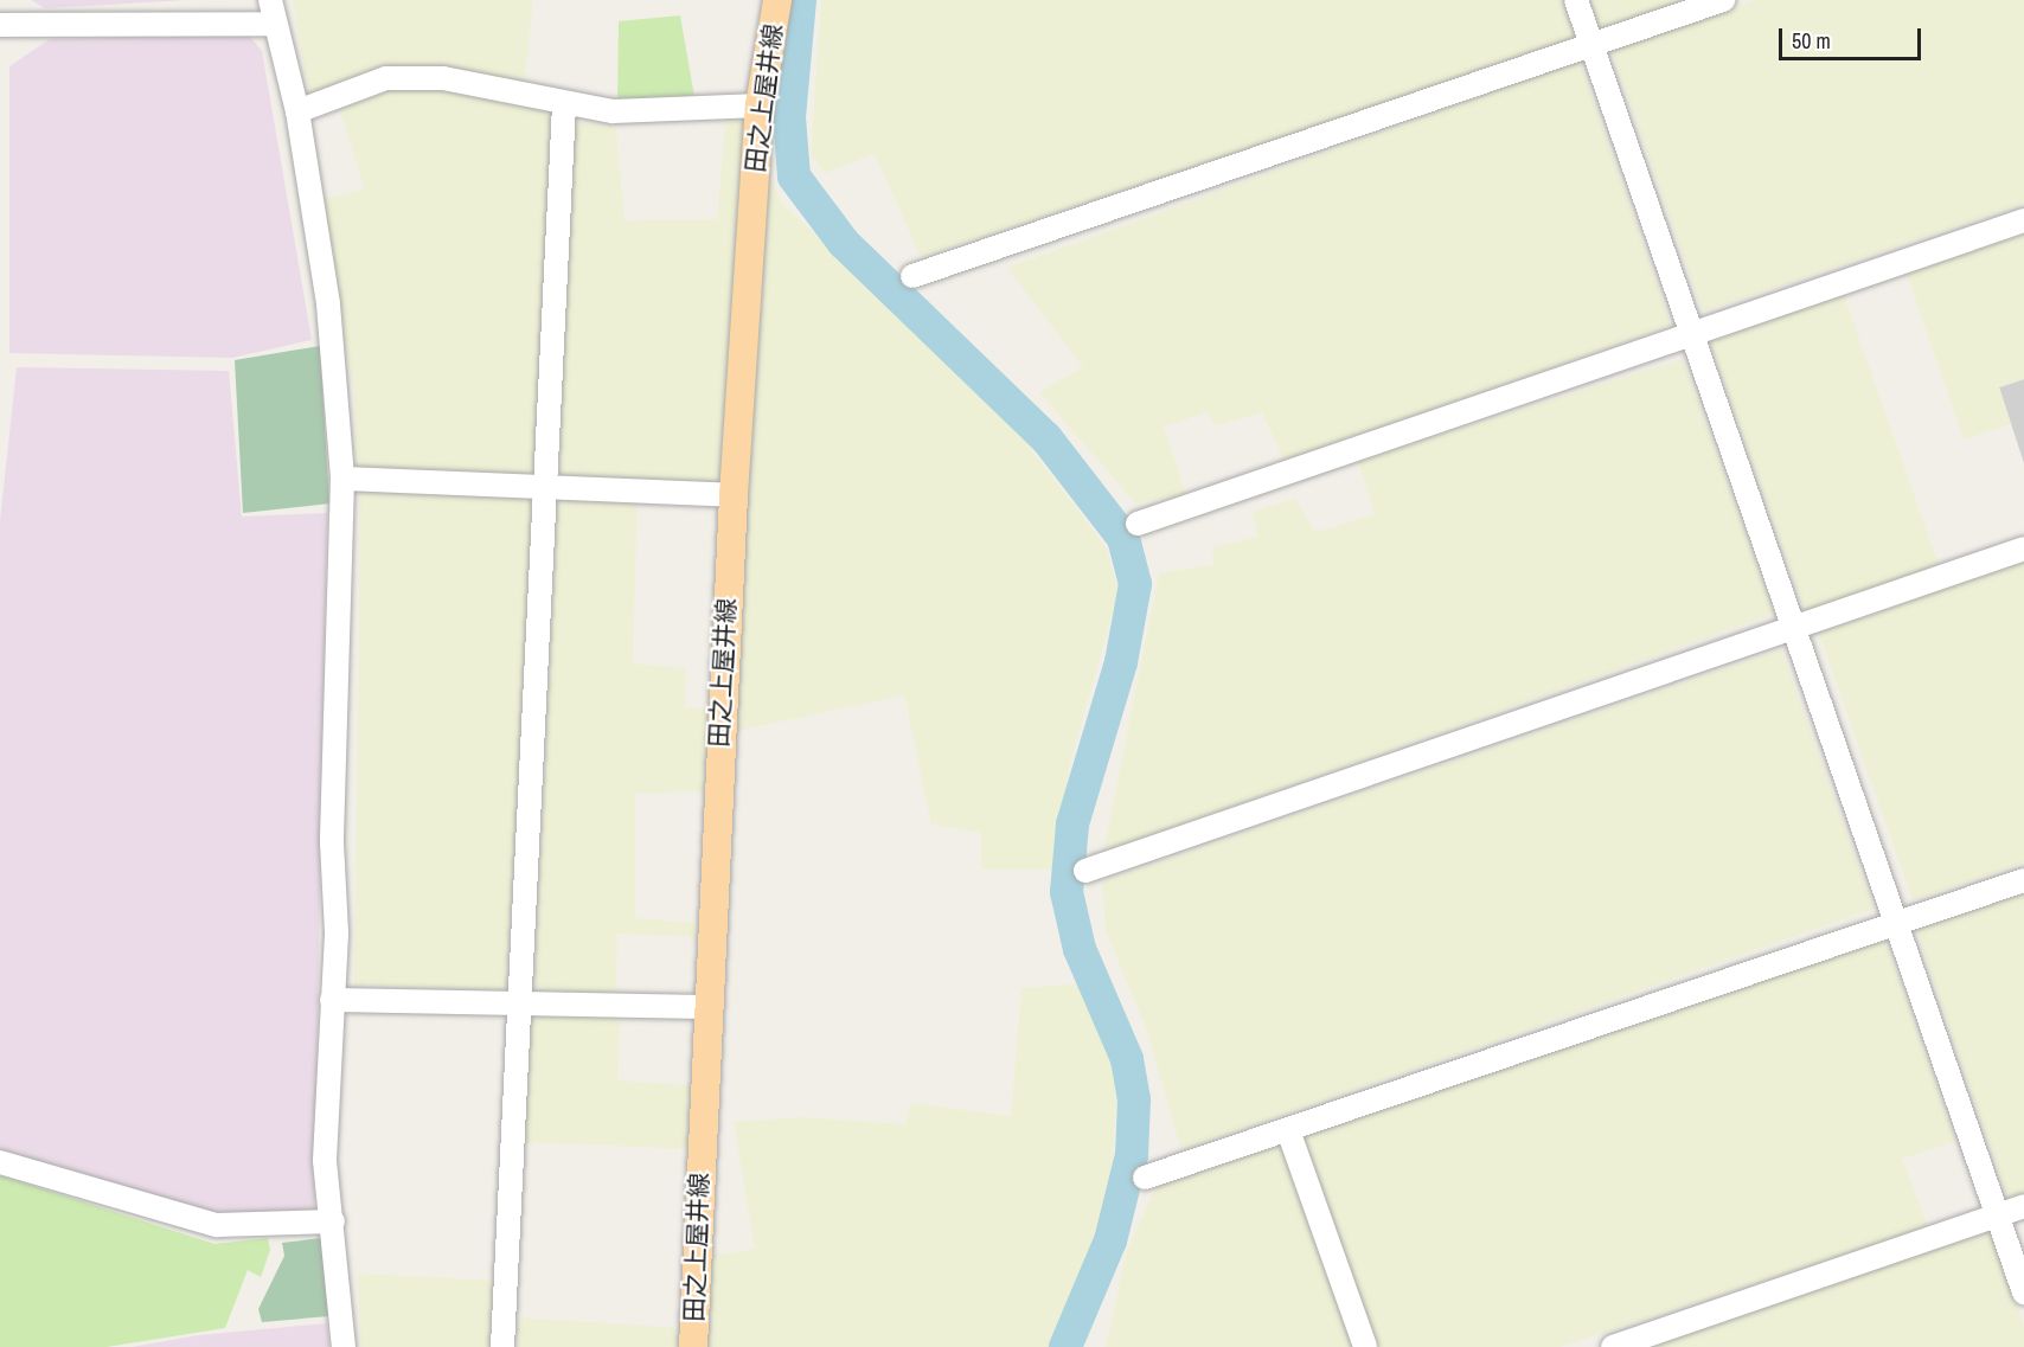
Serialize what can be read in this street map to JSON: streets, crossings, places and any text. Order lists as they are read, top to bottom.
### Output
{
  "streets": {
    "main road": ["田之上屋井線"]
  },
  "scale_bar": "50 m"
}
